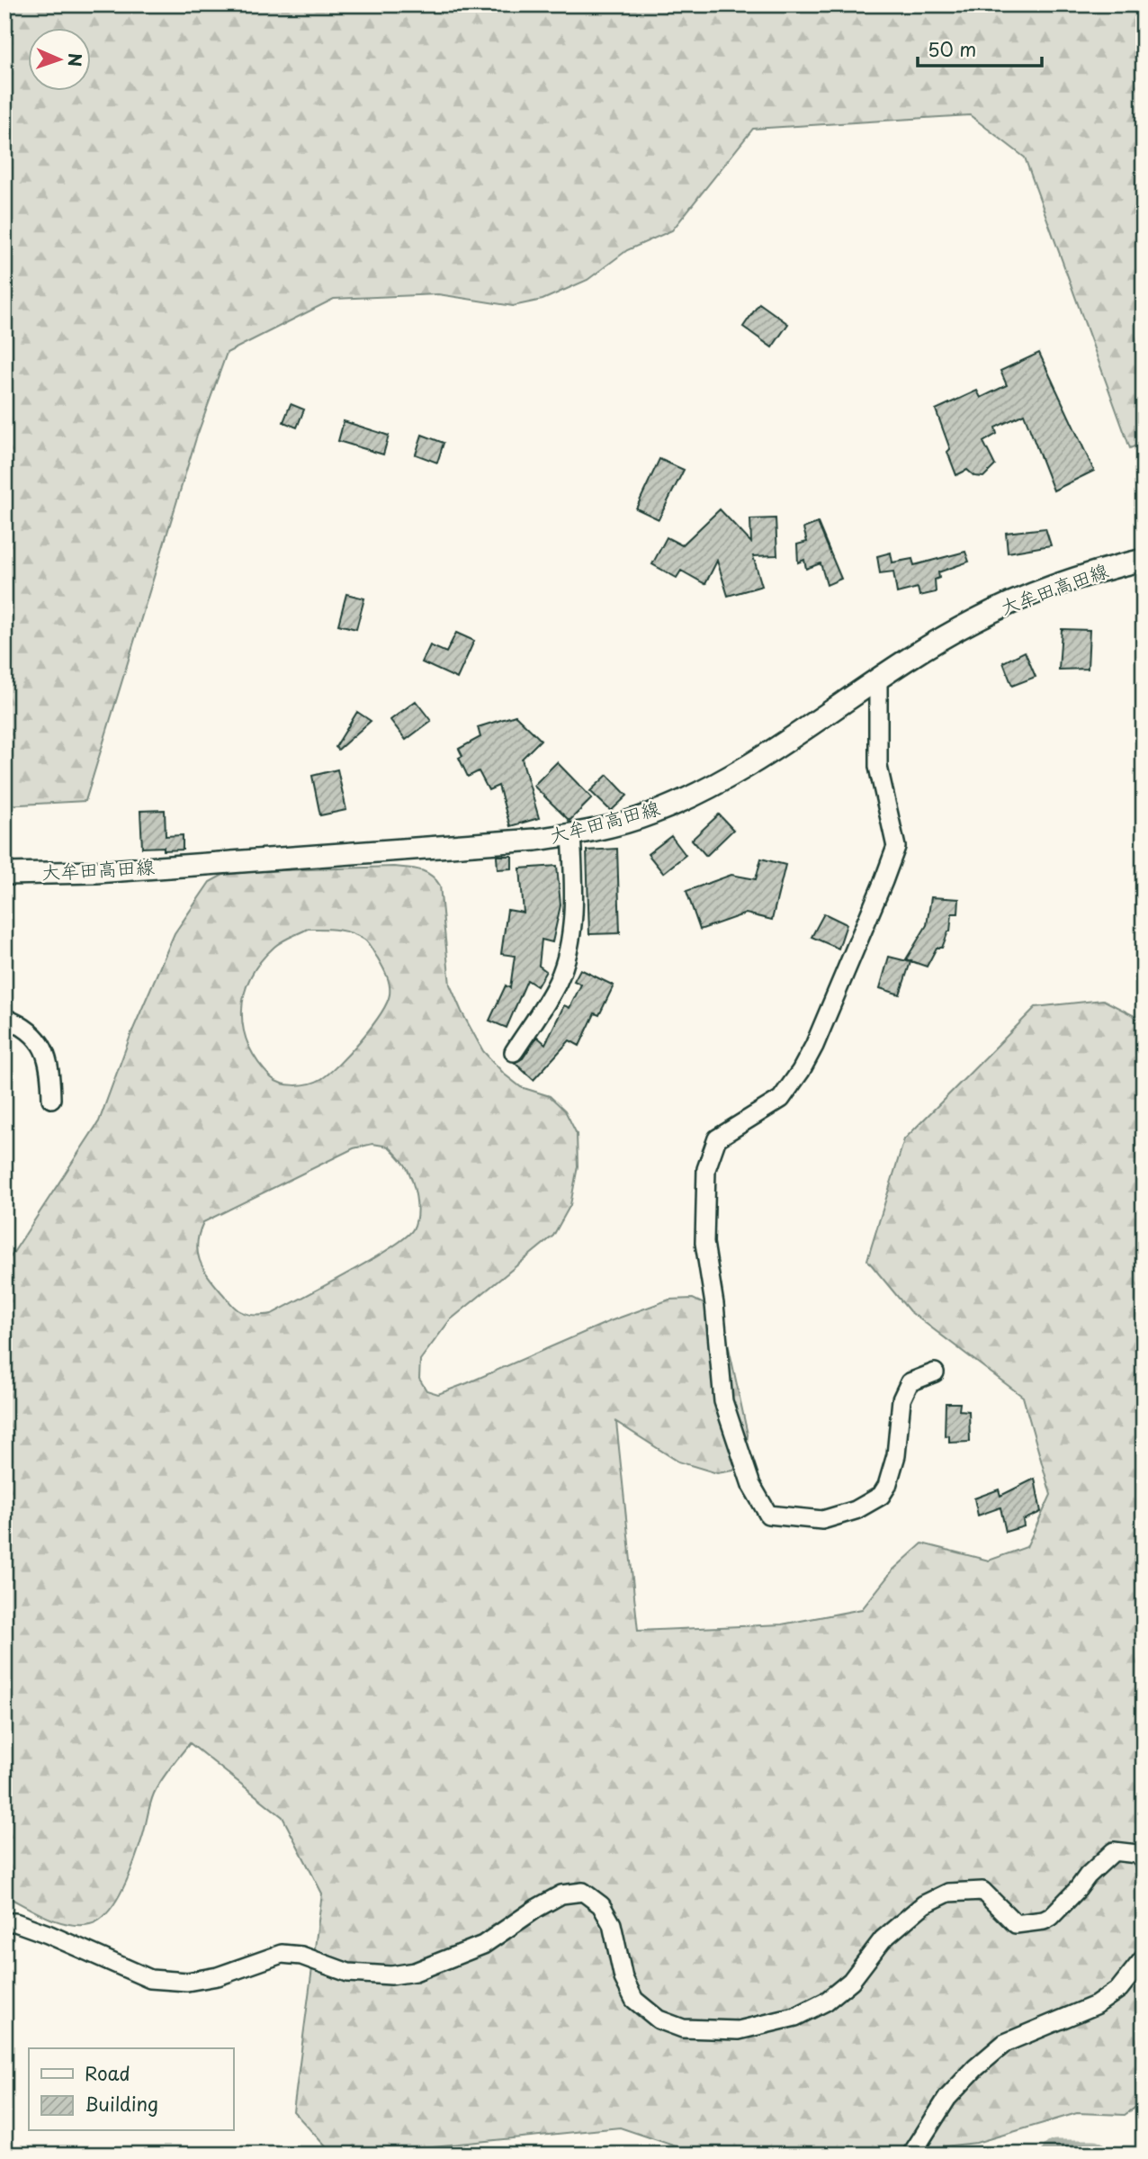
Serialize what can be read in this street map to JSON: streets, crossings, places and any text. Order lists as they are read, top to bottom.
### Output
{
  "streets": {
    "main road": ["大牟田高田線"]
  },
  "legend": ["Road", "Building"],
  "scale_bar": "50 m",
  "north": "right"
}
